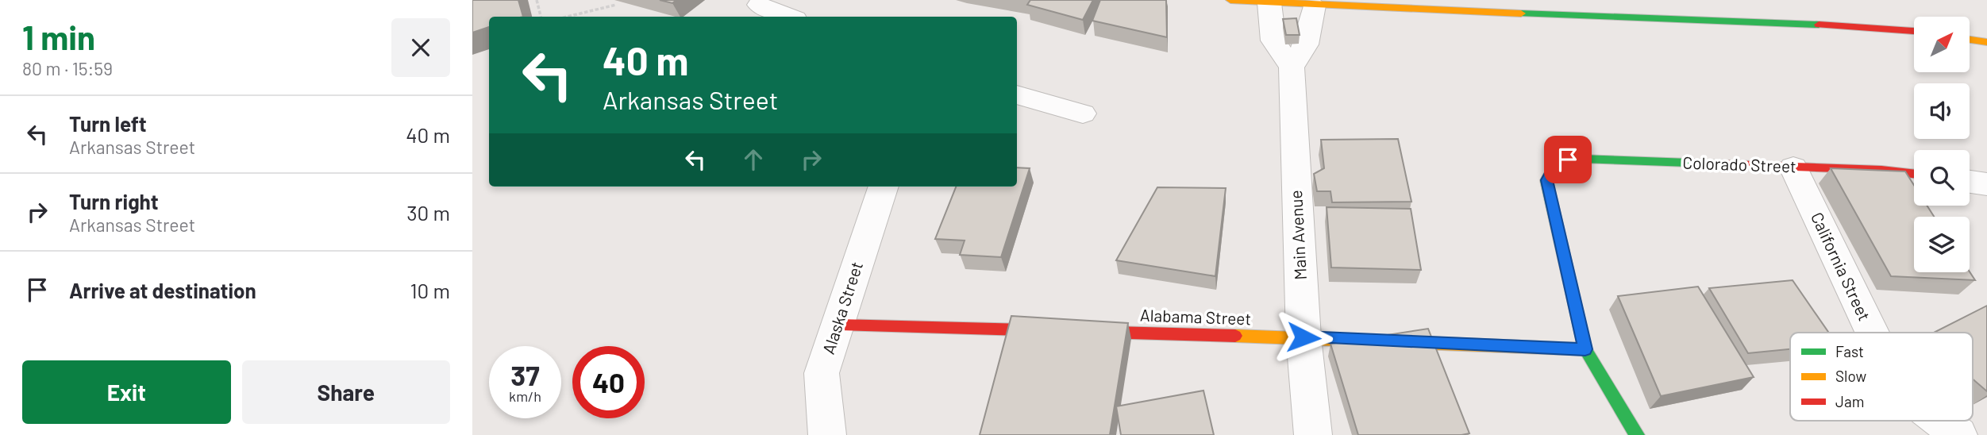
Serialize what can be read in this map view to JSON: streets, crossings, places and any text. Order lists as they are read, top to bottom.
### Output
{
  "streets": {
    "street": [
      "Colorado Street",
      "Main Avenue",
      "California Street",
      "Alaska Street",
      "Alabama Street"
    ]
  },
  "crossings": [
    ["Colorado Street", "California Street"],
    ["Colorado Street", "Alabama Street"],
    ["Main Avenue", "Alabama Street"],
    ["Alaska Street", "Alabama Street"]
  ],
  "legend": ["Fast", "Slow", "Jam"],
  "north": "top right",
  "page": {
    "heading": ["1 min", "80 m · 15:59"],
    "turn": ["40 m", "Arkansas Street"],
    "list": [
      {
        "name": "Turn left",
        "note": "Arkansas Street",
        "value": "40 m"
      },
      {
        "name": "Turn right",
        "note": "Arkansas Street",
        "value": "30 m"
      },
      {
        "name": "Arrive at destination",
        "value": "10 m"
      }
    ],
    "speed": "37 km/h",
    "limit": "40",
    "buttons": ["Exit", "Share"]
  }
}
